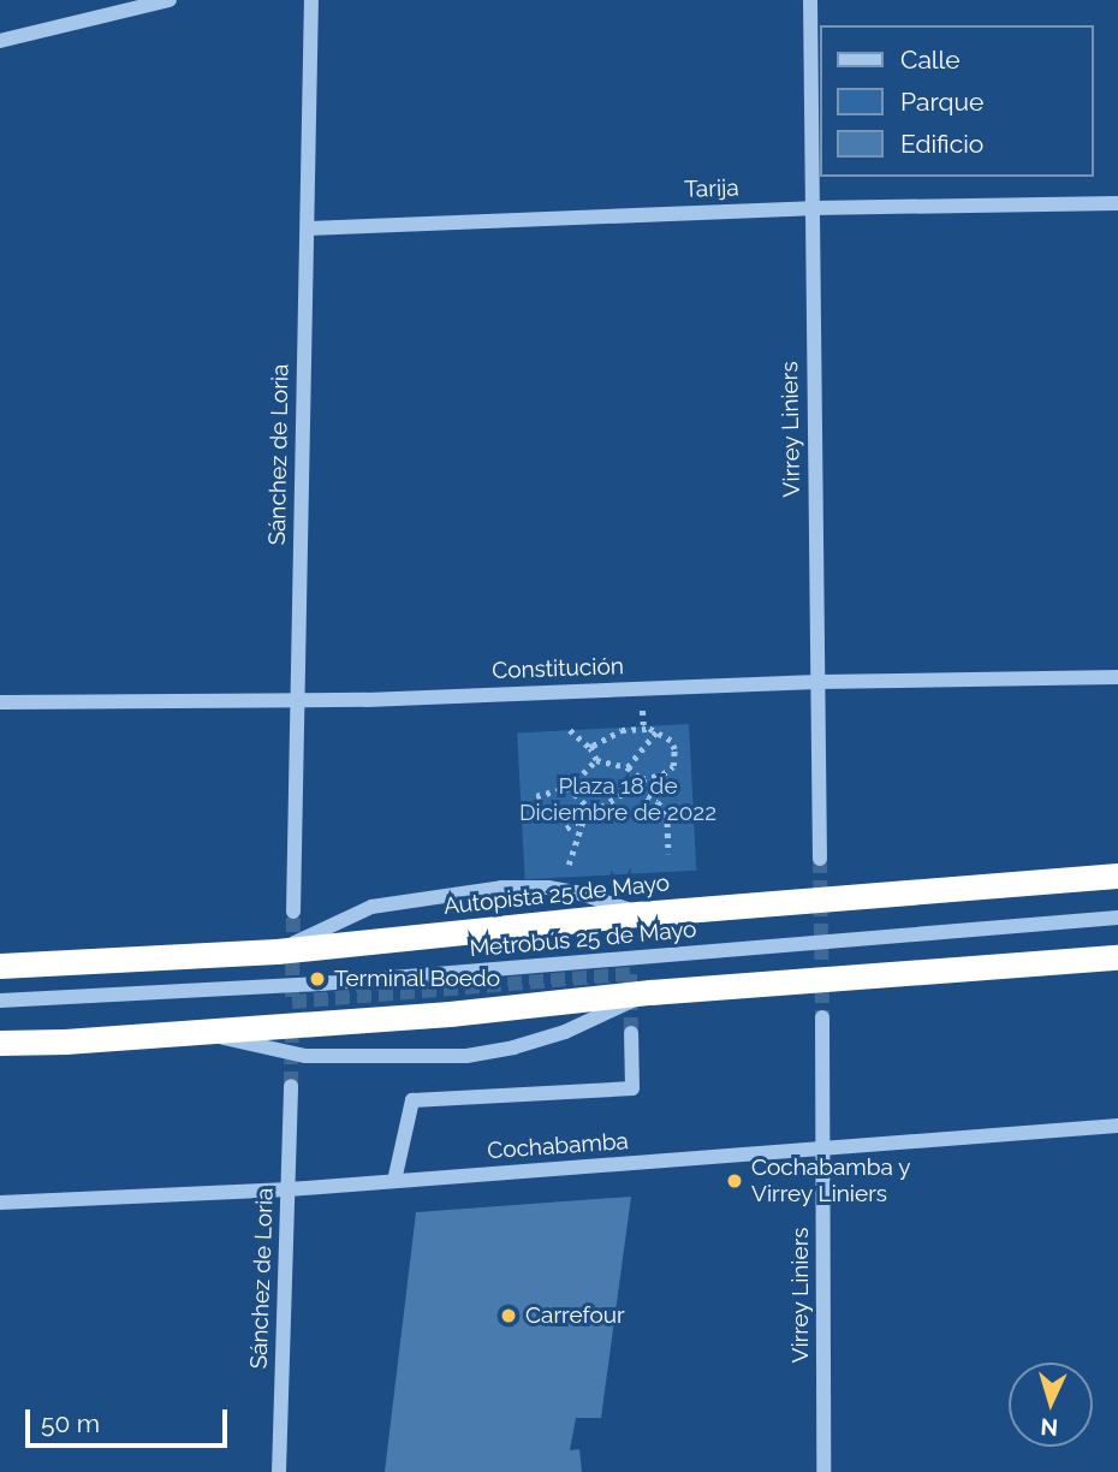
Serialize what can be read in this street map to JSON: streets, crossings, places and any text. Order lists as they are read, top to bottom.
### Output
{
  "streets": {
    "highway": ["Autopista 25 de Mayo"],
    "street": [
      "Tarija",
      "Virrey Liniers",
      "Sánchez de Loria",
      "Constitución",
      "Metrobús 25 de Mayo",
      "Cochabamba"
    ]
  },
  "crossings": [
    ["Tarija", "Virrey Liniers"],
    ["Tarija", "Sánchez de Loria"],
    ["Virrey Liniers", "Constitución"],
    ["Virrey Liniers", "Cochabamba"],
    ["Sánchez de Loria", "Constitución"],
    ["Sánchez de Loria", "Cochabamba"]
  ],
  "parks": ["Plaza 18 de Diciembre de 2022"],
  "places": ["Terminal Boedo", "Cochabamba y Virrey Liniers", "Carrefour"],
  "legend": ["Calle", "Parque", "Edificio"],
  "scale_bar": "50 m",
  "north": "bottom"
}
